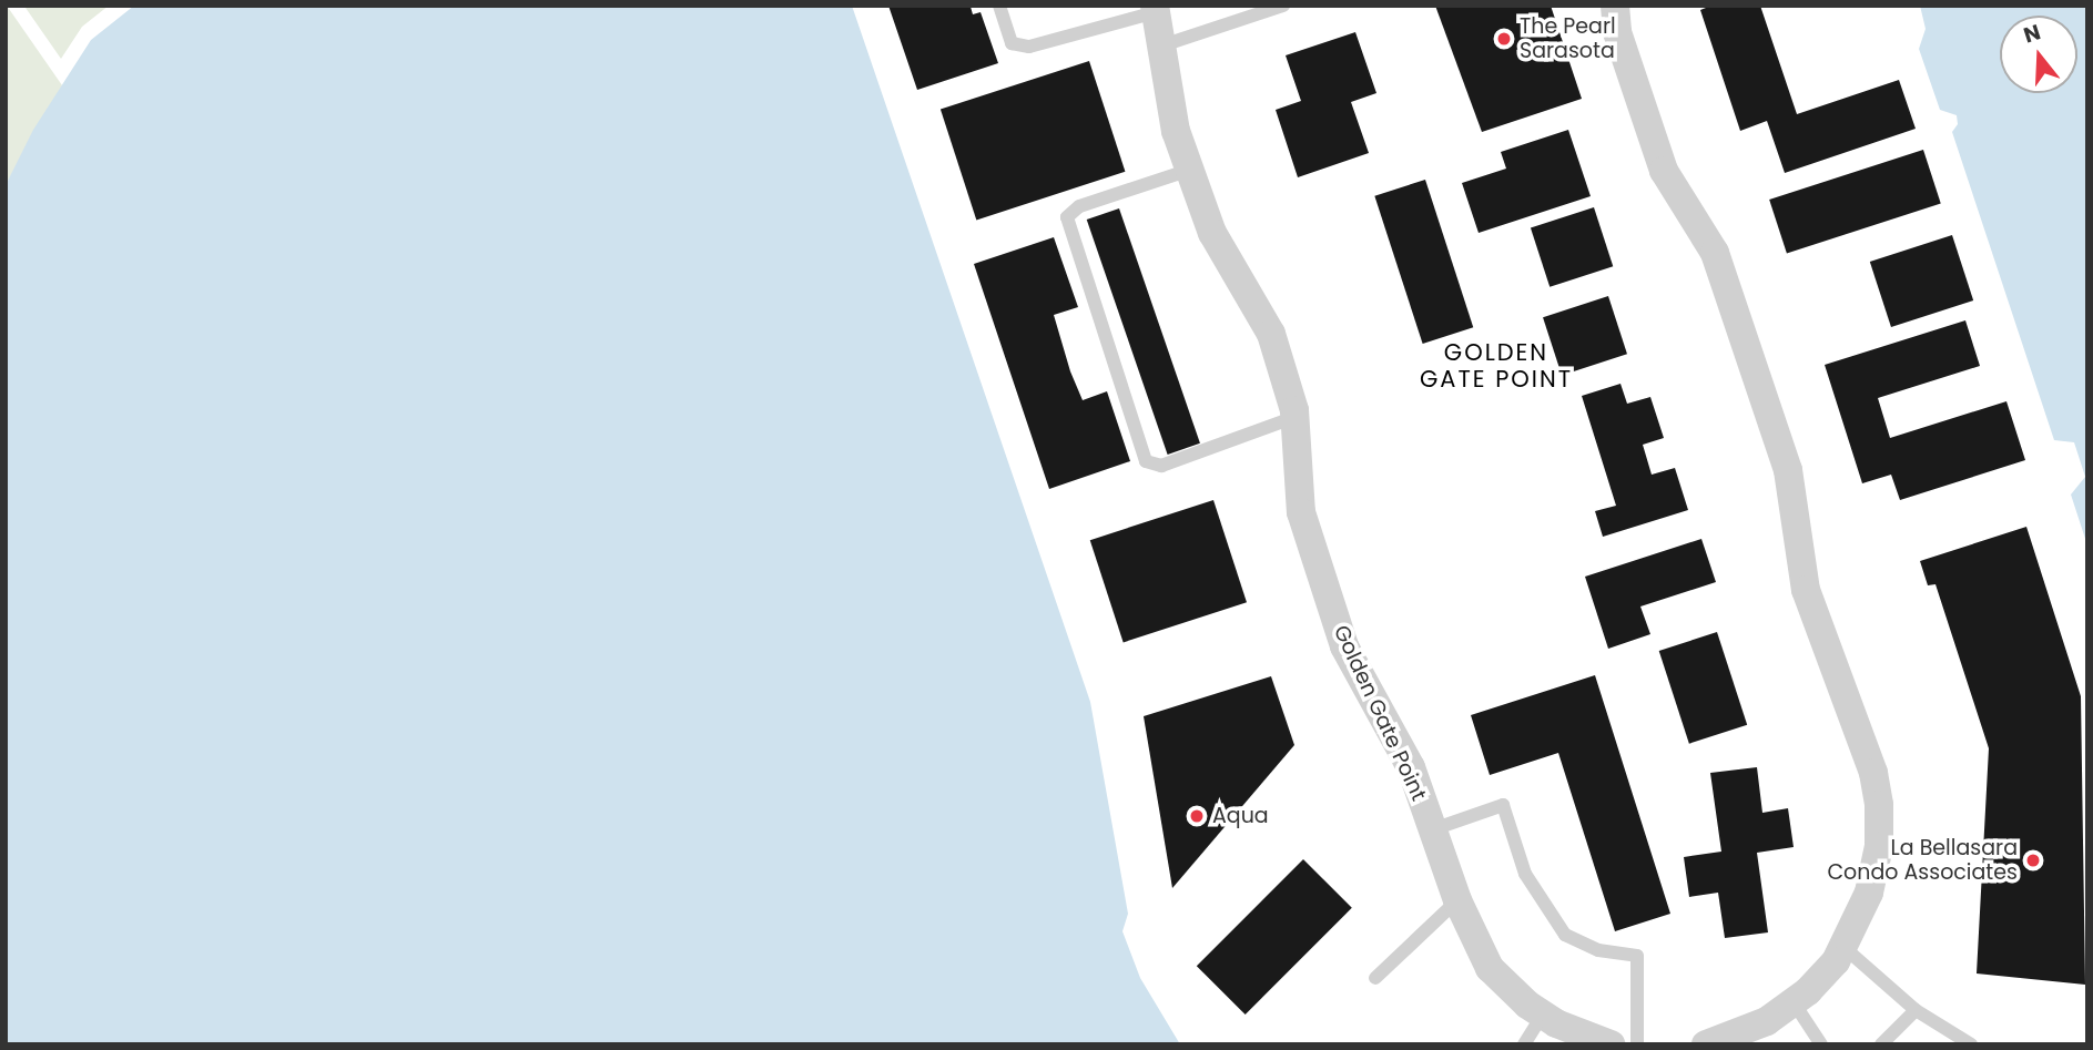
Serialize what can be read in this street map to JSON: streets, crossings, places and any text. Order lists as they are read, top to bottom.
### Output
{
  "streets": {
    "street": ["Golden Gate Point"]
  },
  "districts": ["GOLDEN GATE POINT"],
  "places": ["The Pearl Sarasota", "Aqua", "La Bellasara Condo Associates"],
  "north": "top"
}
